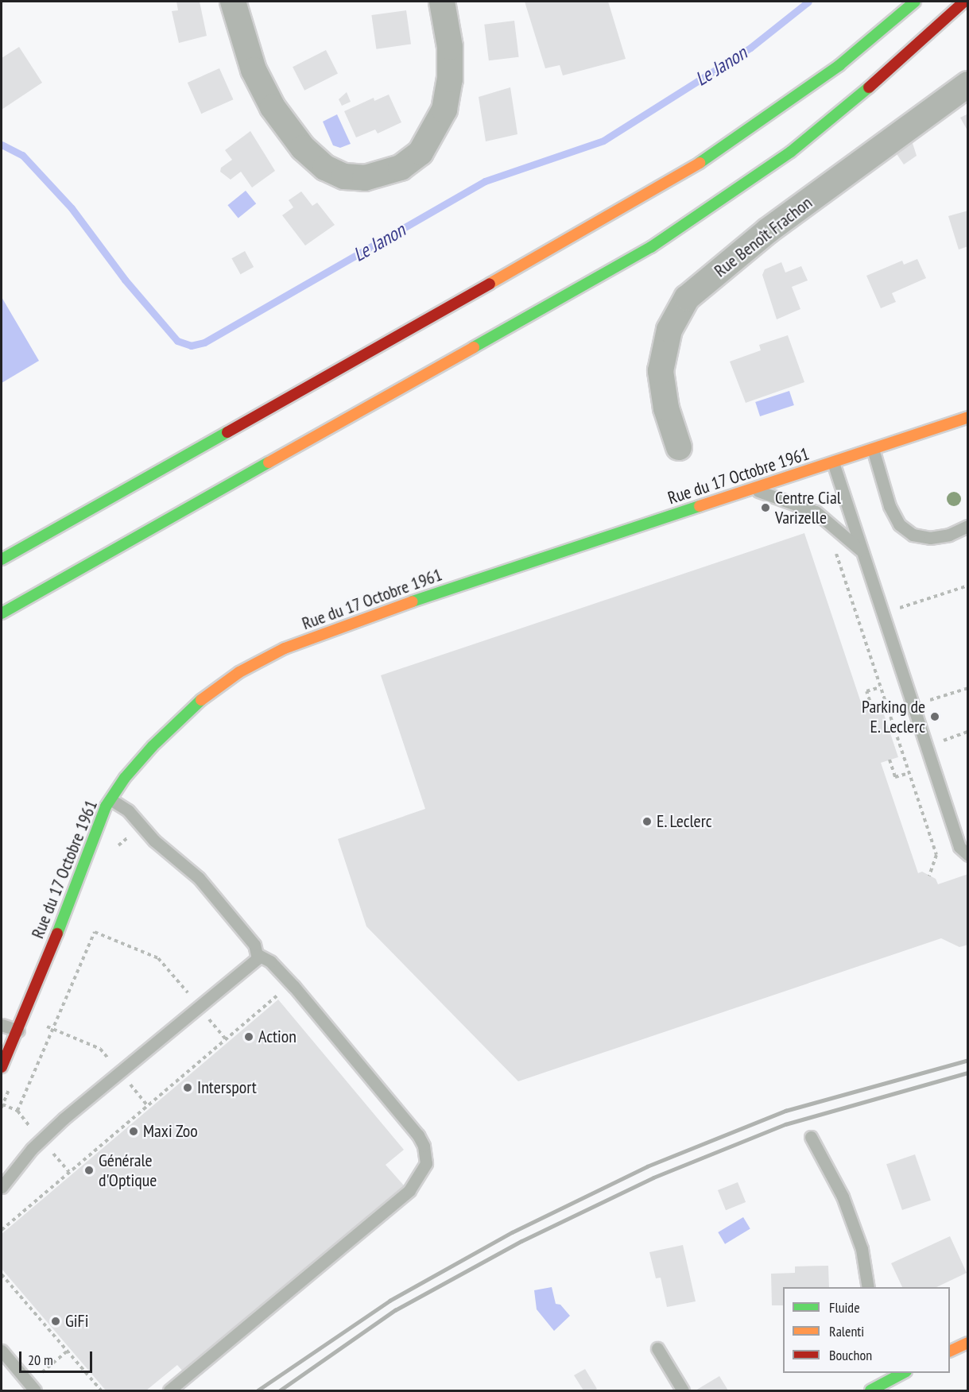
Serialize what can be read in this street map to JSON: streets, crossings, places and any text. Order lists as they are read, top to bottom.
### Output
{
  "streets": {
    "main road": ["Rue du 17 Octobre 1961"],
    "street": ["Rue Benoît Frachon"]
  },
  "water": ["Le Janon"],
  "places": [
    "Centre Cial Varizelle",
    "Parking de E. Leclerc",
    "E. Leclerc",
    "Action",
    "Intersport",
    "Maxi Zoo",
    "Générale d'Optique",
    "GiFi"
  ],
  "legend": ["Fluide", "Ralenti", "Bouchon"],
  "scale_bar": "20 m"
}
